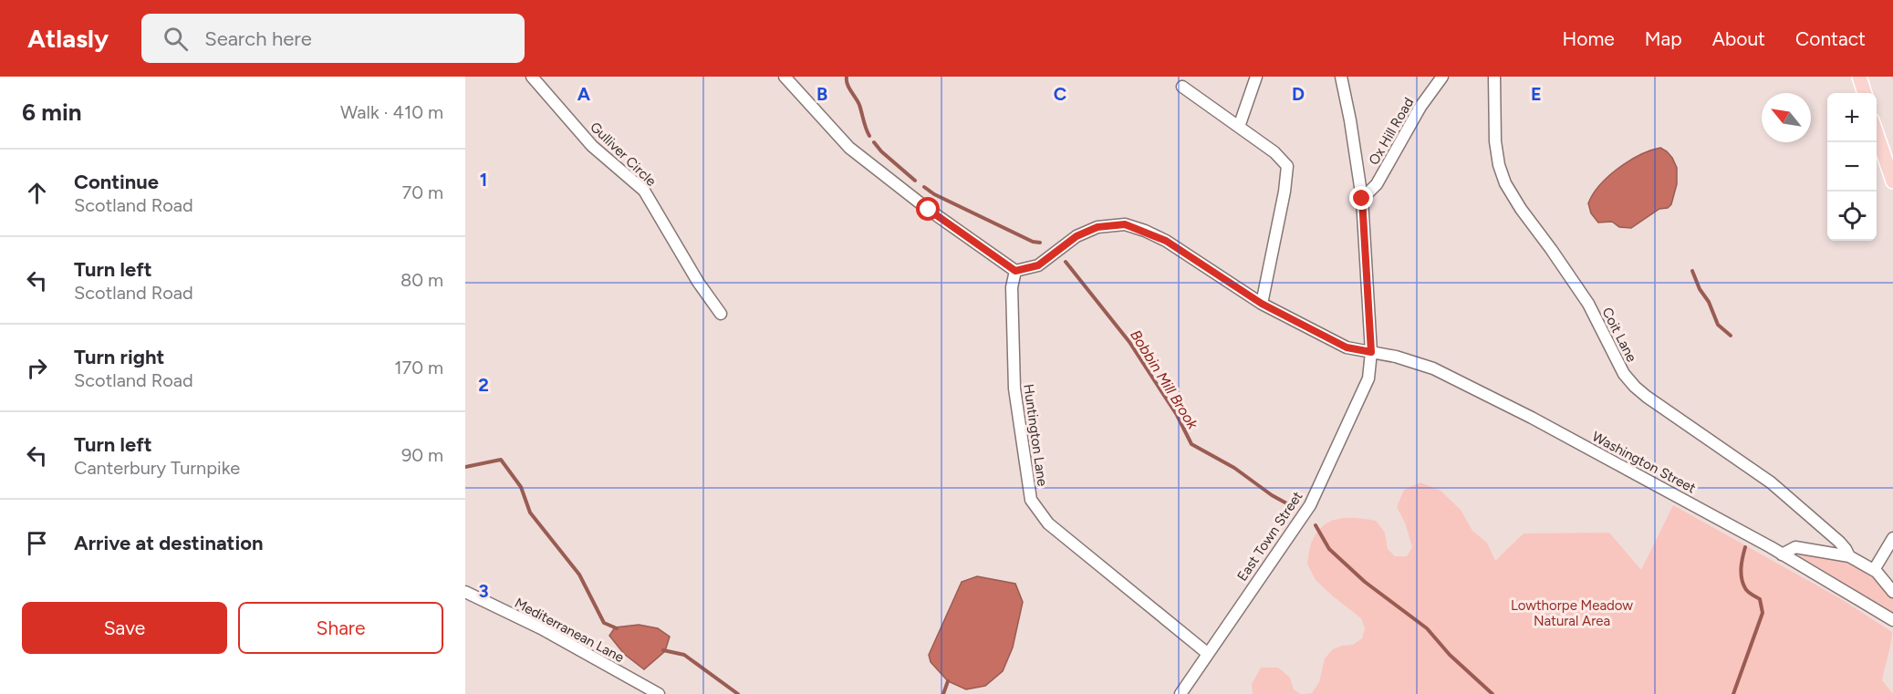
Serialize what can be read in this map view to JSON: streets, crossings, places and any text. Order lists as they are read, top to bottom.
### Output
{
  "streets": {
    "street": [
      "Ox Hill Road",
      "Gulliver Circle",
      "Coit Lane",
      "Huntington Lane",
      "Washington Street",
      "East Town Street",
      "Mediterranean Lane"
    ]
  },
  "crossings": [
    ["Ox Hill Road", "East Town Street"],
    ["Huntington Lane", "Washington Street"],
    ["Huntington Lane", "East Town Street"],
    ["Washington Street", "East Town Street"]
  ],
  "water": ["Bobbin Mill Brook"],
  "parks": ["Lowthorpe Meadow Natural Area"],
  "north": "top left",
  "page": {
    "header": "Atlasly",
    "search": "Search here",
    "nav": [
      "Home",
      "Map",
      "About",
      "Contact"
    ],
    "heading": ["6 min", "Walk · 410 m"],
    "map_buttons": ["+", "−"],
    "list": [
      ["Continue", "Scotland Road", "70 m"],
      ["Turn left", "Scotland Road", "80 m"],
      ["Turn right", "Scotland Road", "170 m"],
      ["Turn left", "Canterbury Turnpike", "90 m"],
      "Arrive at destination"
    ],
    "buttons": ["Save", "Share"]
  },
  "grid": {
    "columns": [
      "A",
      "B",
      "C",
      "D",
      "E"
    ],
    "rows": ["1", "2", "3"]
  }
}
